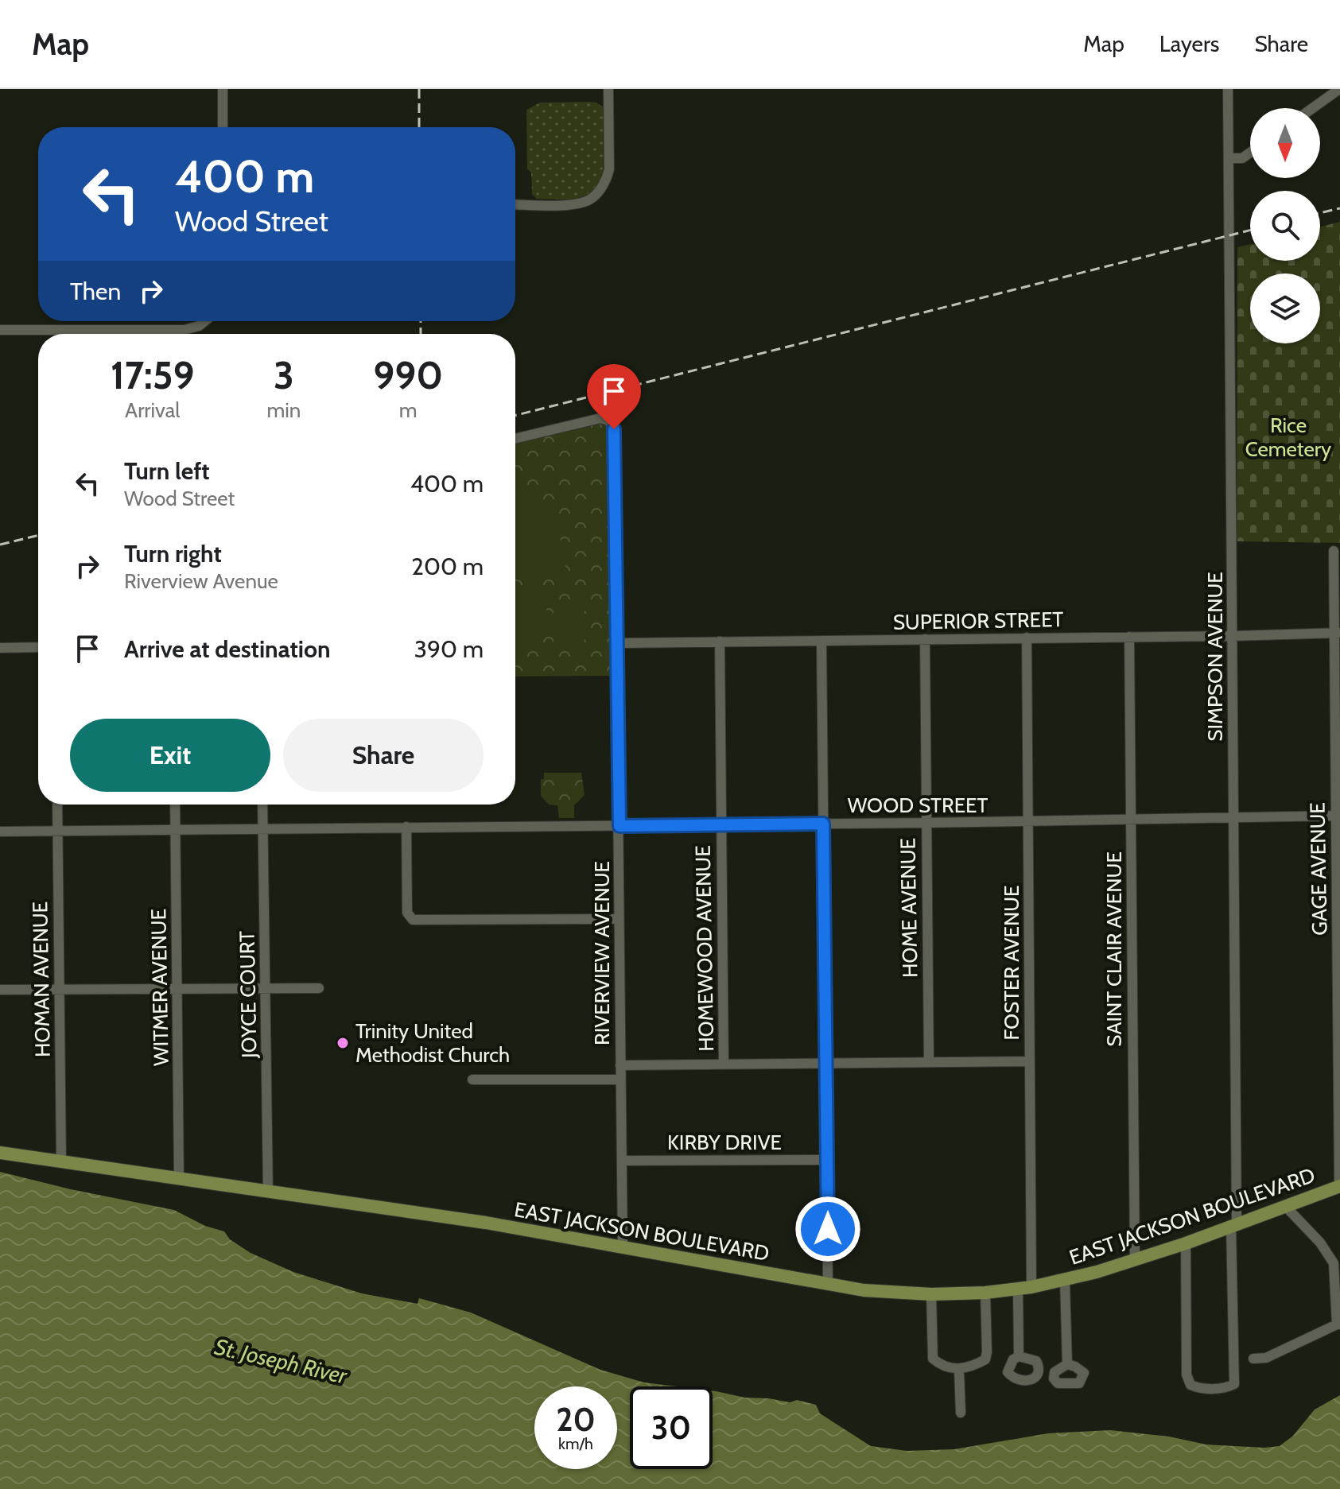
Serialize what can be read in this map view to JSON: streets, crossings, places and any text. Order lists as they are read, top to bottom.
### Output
{
  "streets": {
    "main road": ["EAST JACKSON BOULEVARD"],
    "street": [
      "SUPERIOR STREET",
      "SIMPSON AVENUE",
      "WOOD STREET",
      "GAGE AVENUE",
      "HOME AVENUE",
      "HOMEWOOD AVENUE",
      "SAINT CLAIR AVENUE",
      "RIVERVIEW AVENUE",
      "FOSTER AVENUE",
      "HOMAN AVENUE",
      "WITMER AVENUE",
      "JOYCE COURT",
      "KIRBY DRIVE"
    ]
  },
  "crossings": [
    ["SUPERIOR STREET", "SIMPSON AVENUE"],
    ["SUPERIOR STREET", "GAGE AVENUE"],
    ["SUPERIOR STREET", "HOME AVENUE"],
    ["SUPERIOR STREET", "HOMEWOOD AVENUE"],
    ["SUPERIOR STREET", "SAINT CLAIR AVENUE"],
    ["SUPERIOR STREET", "RIVERVIEW AVENUE"],
    ["SUPERIOR STREET", "FOSTER AVENUE"],
    ["SIMPSON AVENUE", "WOOD STREET"],
    ["SIMPSON AVENUE", "EAST JACKSON BOULEVARD"],
    ["WOOD STREET", "GAGE AVENUE"],
    ["WOOD STREET", "HOME AVENUE"],
    ["WOOD STREET", "HOMEWOOD AVENUE"],
    ["WOOD STREET", "SAINT CLAIR AVENUE"],
    ["WOOD STREET", "RIVERVIEW AVENUE"],
    ["WOOD STREET", "FOSTER AVENUE"],
    ["WOOD STREET", "HOMAN AVENUE"],
    ["WOOD STREET", "WITMER AVENUE"],
    ["WOOD STREET", "JOYCE COURT"],
    ["GAGE AVENUE", "EAST JACKSON BOULEVARD"],
    ["SAINT CLAIR AVENUE", "EAST JACKSON BOULEVARD"],
    ["RIVERVIEW AVENUE", "KIRBY DRIVE"],
    ["RIVERVIEW AVENUE", "EAST JACKSON BOULEVARD"],
    ["FOSTER AVENUE", "EAST JACKSON BOULEVARD"],
    ["HOMAN AVENUE", "EAST JACKSON BOULEVARD"],
    ["WITMER AVENUE", "EAST JACKSON BOULEVARD"],
    ["JOYCE COURT", "EAST JACKSON BOULEVARD"]
  ],
  "water": ["St. Joseph River"],
  "parks": ["Rice Cemetery"],
  "places": ["Trinity United Methodist Church"],
  "north": "bottom",
  "page": {
    "header": "Map",
    "nav": ["Map", "Layers", "Share"],
    "turn": ["400 m", "Wood Street"],
    "then": "Then",
    "eta": [
      "17:59",
      "Arrival",
      "3",
      "min",
      "990",
      "m"
    ],
    "list": [
      {
        "name": "Turn left",
        "note": "Wood Street",
        "value": "400 m"
      },
      {
        "name": "Turn right",
        "note": "Riverview Avenue",
        "value": "200 m"
      },
      {
        "name": "Arrive at destination",
        "value": "390 m"
      }
    ],
    "buttons": ["Exit", "Share"],
    "speed": "20 km/h",
    "limit": "30"
  }
}
